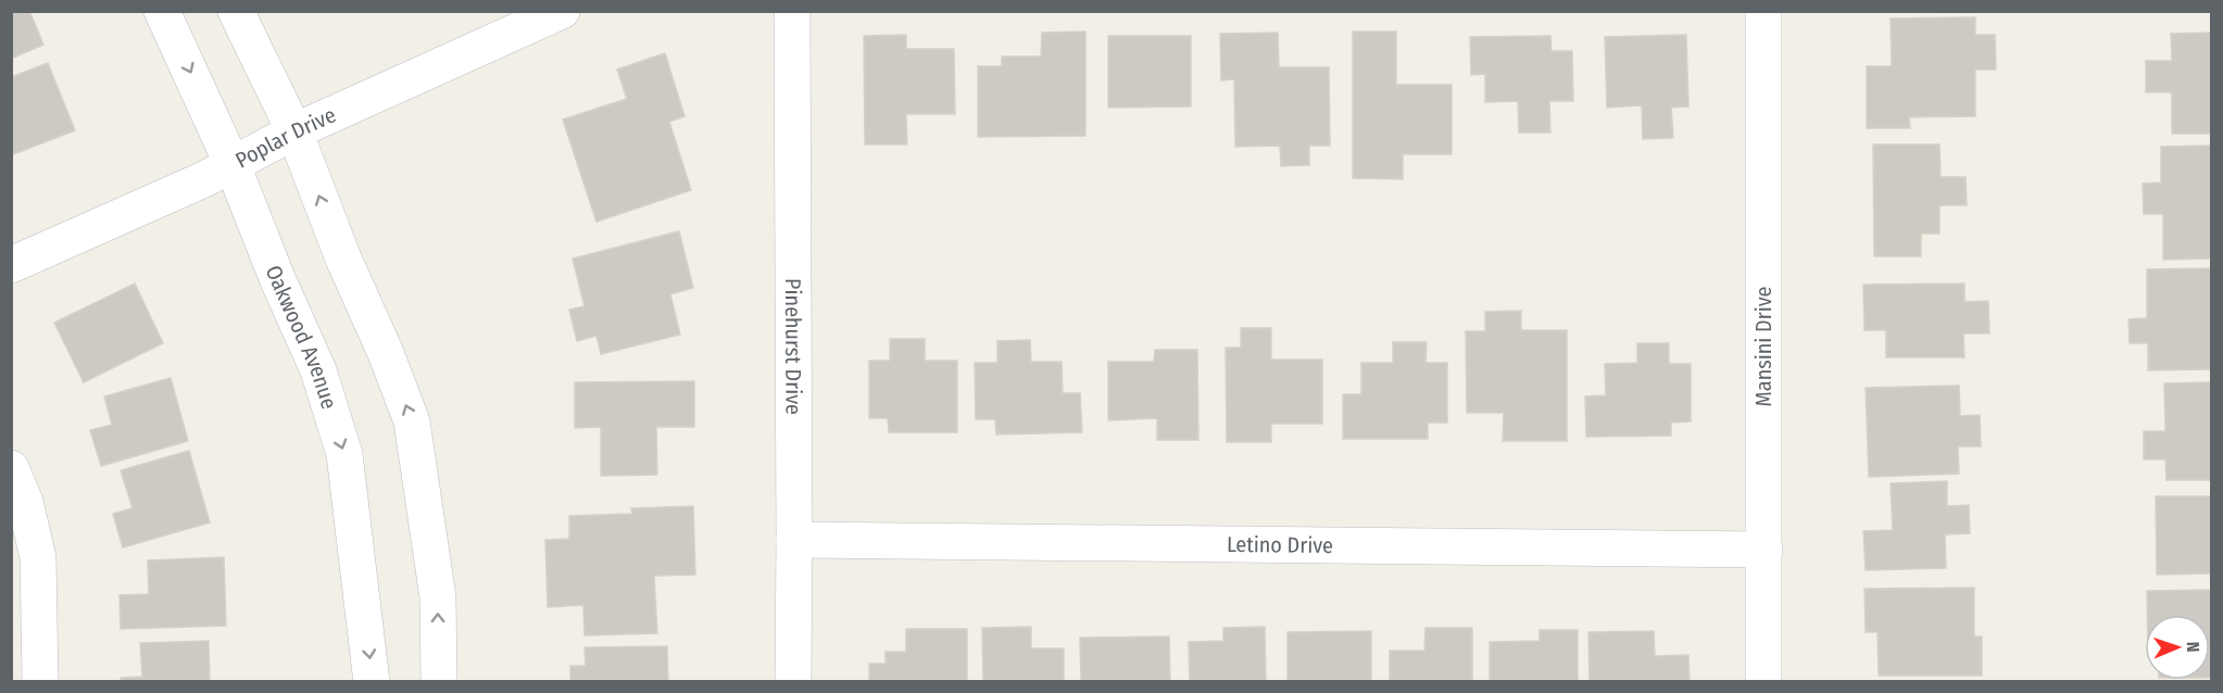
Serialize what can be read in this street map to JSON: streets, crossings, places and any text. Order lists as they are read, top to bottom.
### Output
{
  "streets": {
    "street": [
      "Poplar Drive",
      "Oakwood Avenue",
      "Pinehurst Drive",
      "Mansini Drive",
      "Letino Drive"
    ]
  },
  "crossings": [
    ["Poplar Drive", "Oakwood Avenue"],
    ["Pinehurst Drive", "Letino Drive"],
    ["Mansini Drive", "Letino Drive"]
  ],
  "north": "right"
}
